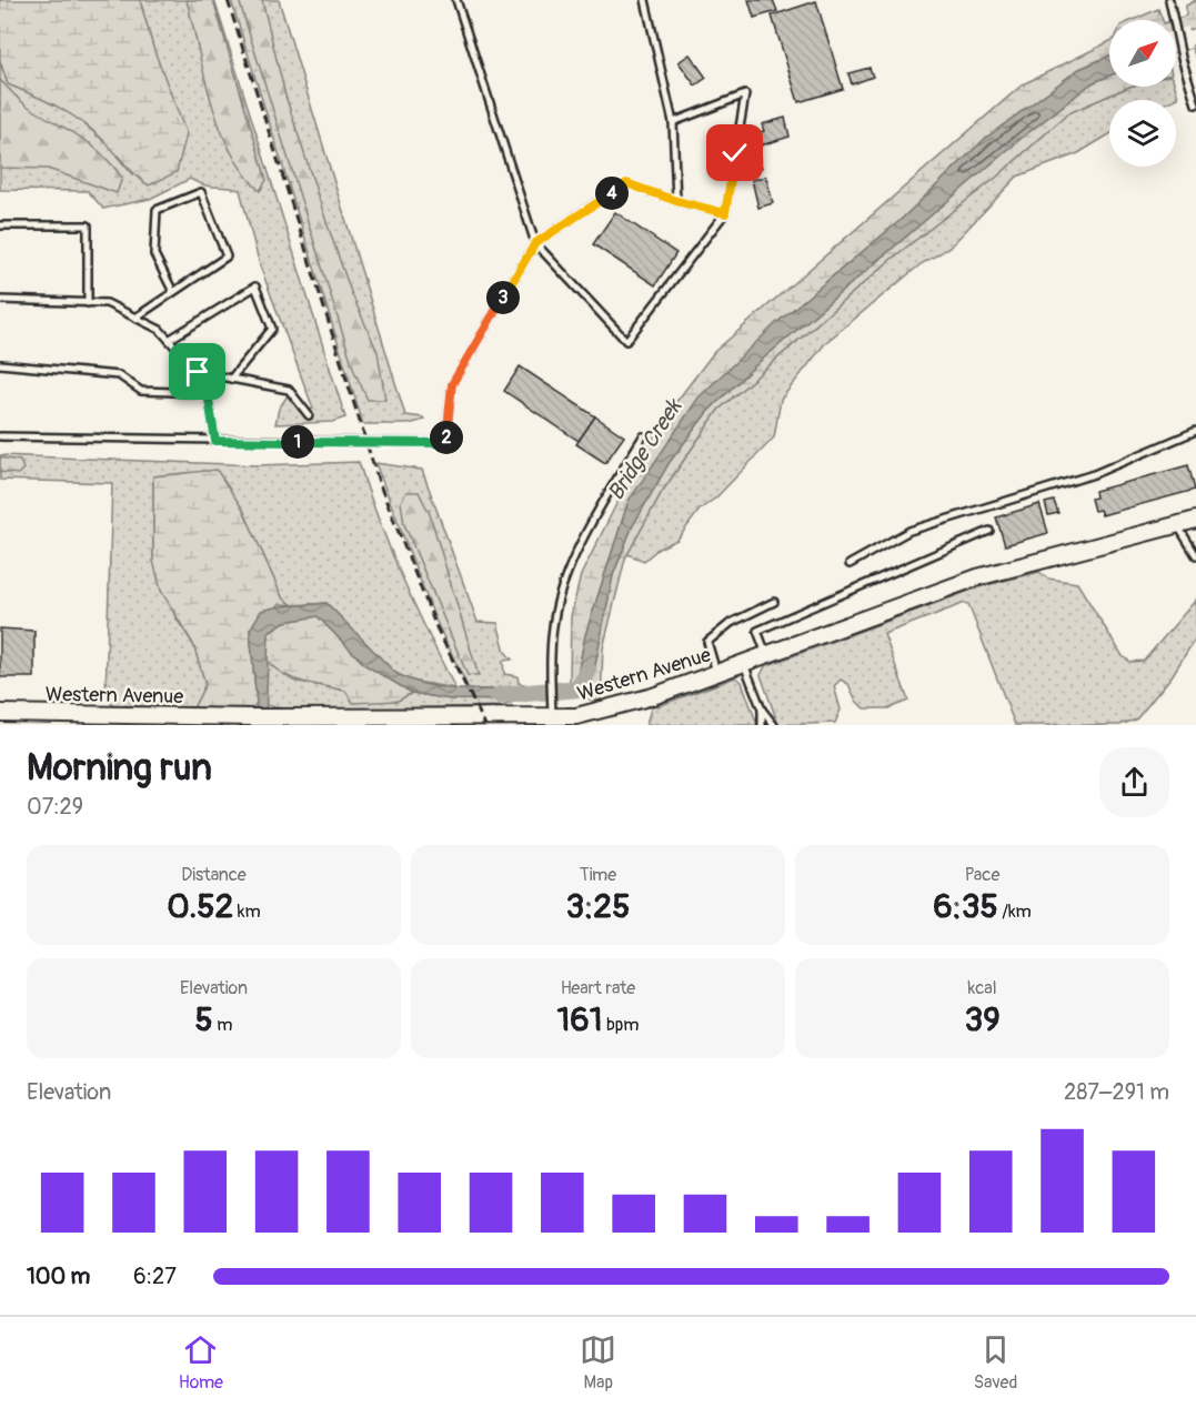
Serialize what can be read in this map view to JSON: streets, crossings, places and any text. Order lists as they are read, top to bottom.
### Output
{
  "streets": {
    "street": ["Western Avenue"]
  },
  "water": ["Bridge Creek"],
  "north": "top right",
  "page": {
    "pins": [
      "4",
      "3",
      "2",
      "1"
    ],
    "heading": ["Morning run", "07:29"],
    "stats": [
      ["Distance", "0.52 km"],
      ["Time", "3:25"],
      ["Pace", "6:35 /km"],
      ["Elevation", "5 m"],
      ["Heart rate", "161 bpm"],
      ["kcal", "39"]
    ],
    "chart": ["Elevation", "287–291 m"],
    "list": [
      {
        "name": "100 m",
        "note": "6:27"
      }
    ],
    "tabs": ["Home", "Map", "Saved"]
  }
}
